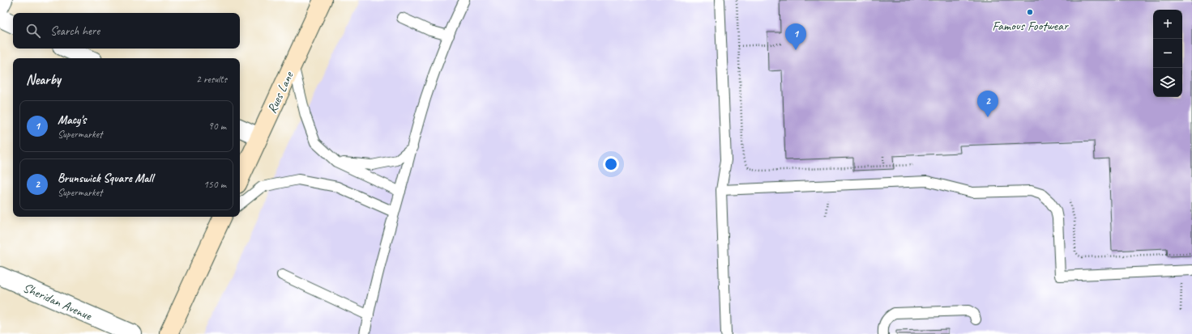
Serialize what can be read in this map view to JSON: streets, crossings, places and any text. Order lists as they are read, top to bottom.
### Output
{
  "streets": {
    "main road": ["Rues Lane"],
    "street": ["Sheridan Avenue"]
  },
  "places": ["Famous Footwear"],
  "page": {
    "map_buttons": ["+", "−"],
    "search": "Search here",
    "pins": ["1", "2"],
    "heading": ["Nearby", "2 results"],
    "list": [
      {
        "mark": "1",
        "name": "Macy's",
        "note": "Supermarket",
        "value": "90 m"
      },
      {
        "mark": "2",
        "name": "Brunswick Square Mall",
        "note": "Supermarket",
        "value": "150 m"
      }
    ]
  }
}
